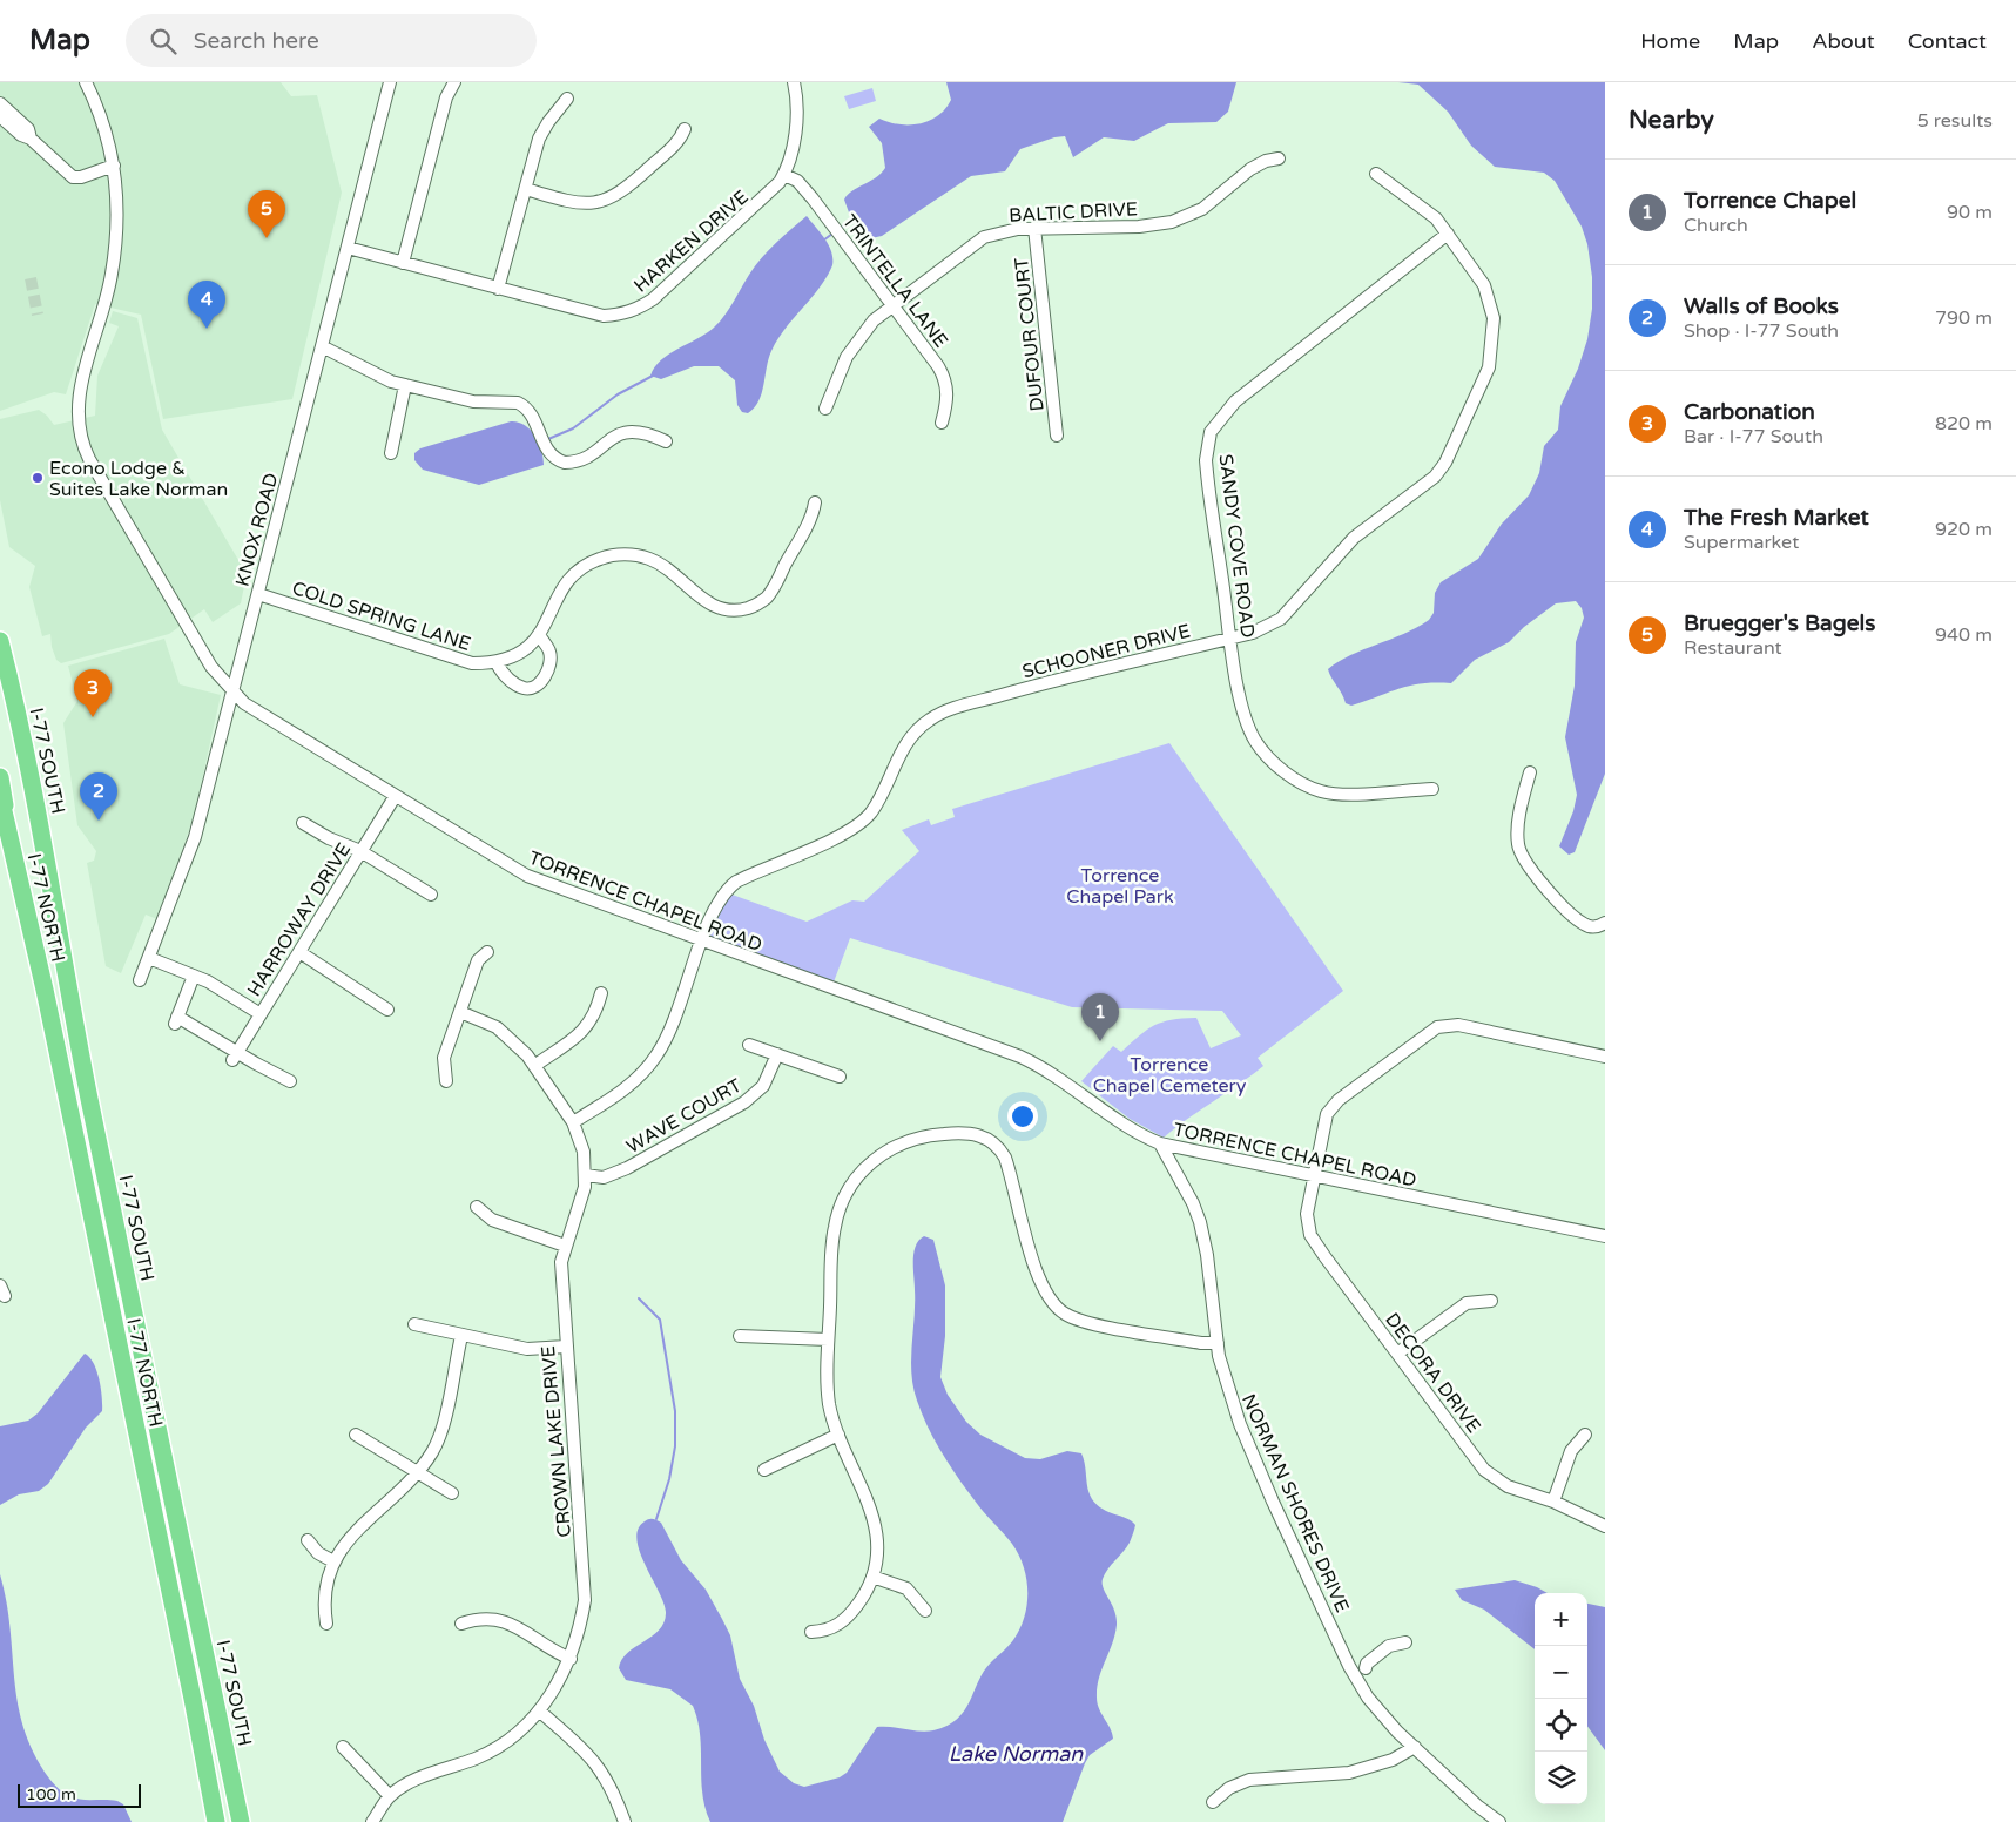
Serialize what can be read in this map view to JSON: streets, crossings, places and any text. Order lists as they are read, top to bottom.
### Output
{
  "streets": {
    "highway": ["I-77 SOUTH", "I-77 NORTH"],
    "street": [
      "BALTIC DRIVE",
      "HARKEN DRIVE",
      "TRINTELLA LANE",
      "DUFOUR COURT",
      "KNOX ROAD",
      "SANDY COVE ROAD",
      "COLD SPRING LANE",
      "SCHOONER DRIVE",
      "TORRENCE CHAPEL ROAD",
      "HARROWAY DRIVE",
      "WAVE COURT",
      "DECORA DRIVE",
      "CROWN LAKE DRIVE",
      "NORMAN SHORES DRIVE"
    ]
  },
  "crossings": [
    ["BALTIC DRIVE", "TRINTELLA LANE"],
    ["BALTIC DRIVE", "DUFOUR COURT"],
    ["HARKEN DRIVE", "TRINTELLA LANE"],
    ["HARKEN DRIVE", "KNOX ROAD"],
    ["KNOX ROAD", "COLD SPRING LANE"],
    ["KNOX ROAD", "TORRENCE CHAPEL ROAD"],
    ["SANDY COVE ROAD", "SCHOONER DRIVE"],
    ["SCHOONER DRIVE", "TORRENCE CHAPEL ROAD"],
    ["SCHOONER DRIVE", "CROWN LAKE DRIVE"],
    ["TORRENCE CHAPEL ROAD", "HARROWAY DRIVE"],
    ["TORRENCE CHAPEL ROAD", "DECORA DRIVE"],
    ["TORRENCE CHAPEL ROAD", "NORMAN SHORES DRIVE"],
    ["WAVE COURT", "CROWN LAKE DRIVE"]
  ],
  "water": ["Lake Norman"],
  "parks": ["Torrence Chapel Park", "Torrence Chapel Cemetery"],
  "places": ["Econo Lodge & Suites Lake Norman"],
  "scale_bar": "100 m",
  "page": {
    "header": "Map",
    "search": "Search here",
    "nav": [
      "Home",
      "Map",
      "About",
      "Contact"
    ],
    "heading": ["Nearby", "5 results"],
    "list": [
      {
        "mark": "1",
        "name": "Torrence Chapel",
        "note": "Church",
        "value": "90 m"
      },
      {
        "mark": "2",
        "name": "Walls of Books",
        "note": "Shop · I-77 South",
        "value": "790 m"
      },
      {
        "mark": "3",
        "name": "Carbonation",
        "note": "Bar · I-77 South",
        "value": "820 m"
      },
      {
        "mark": "4",
        "name": "The Fresh Market",
        "note": "Supermarket",
        "value": "920 m"
      },
      {
        "mark": "5",
        "name": "Bruegger's Bagels",
        "note": "Restaurant",
        "value": "940 m"
      }
    ],
    "pins": [
      "5",
      "4",
      "3",
      "2",
      "1"
    ],
    "map_buttons": ["+", "−"],
    "scale": "100 m"
  }
}
